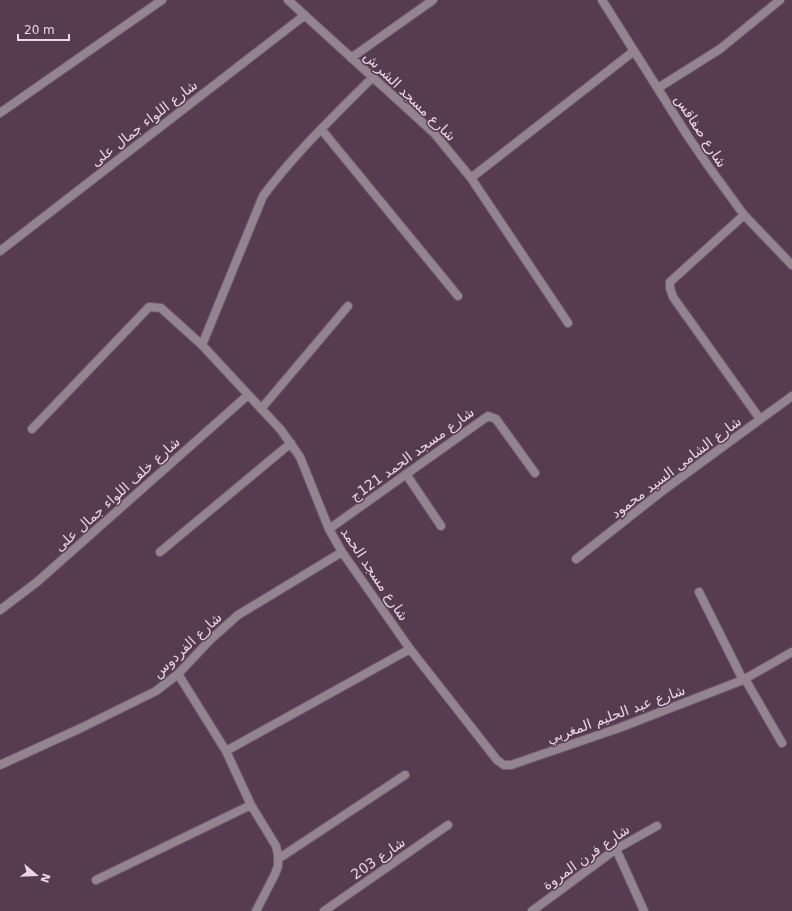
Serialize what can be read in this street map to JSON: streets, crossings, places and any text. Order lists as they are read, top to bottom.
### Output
{
  "streets": {
    "street": [
      "شارع مسجد الشرش",
      "شارع اللواء جمال على",
      "شارع صفاقس",
      "شارع مسجد الحمد 121ج",
      "شارع الشامى السيد محمود",
      "شارع خلف اللواء جمال على",
      "شارع مسجد الحمد",
      "شارع الفردوس",
      "شارع عبد الحليم المغربي",
      "شارع فرن المروة",
      "شارع 203"
    ]
  },
  "crossings": [
    ["شارع مسجد الشرش", "شارع اللواء جمال على"],
    ["شارع مسجد الحمد 121ج", "شارع مسجد الحمد"],
    ["شارع خلف اللواء جمال على", "شارع مسجد الحمد"],
    ["شارع مسجد الحمد", "شارع الفردوس"],
    ["شارع مسجد الحمد", "شارع عبد الحليم المغربي"]
  ],
  "scale_bar": "20 m",
  "north": "right"
}
